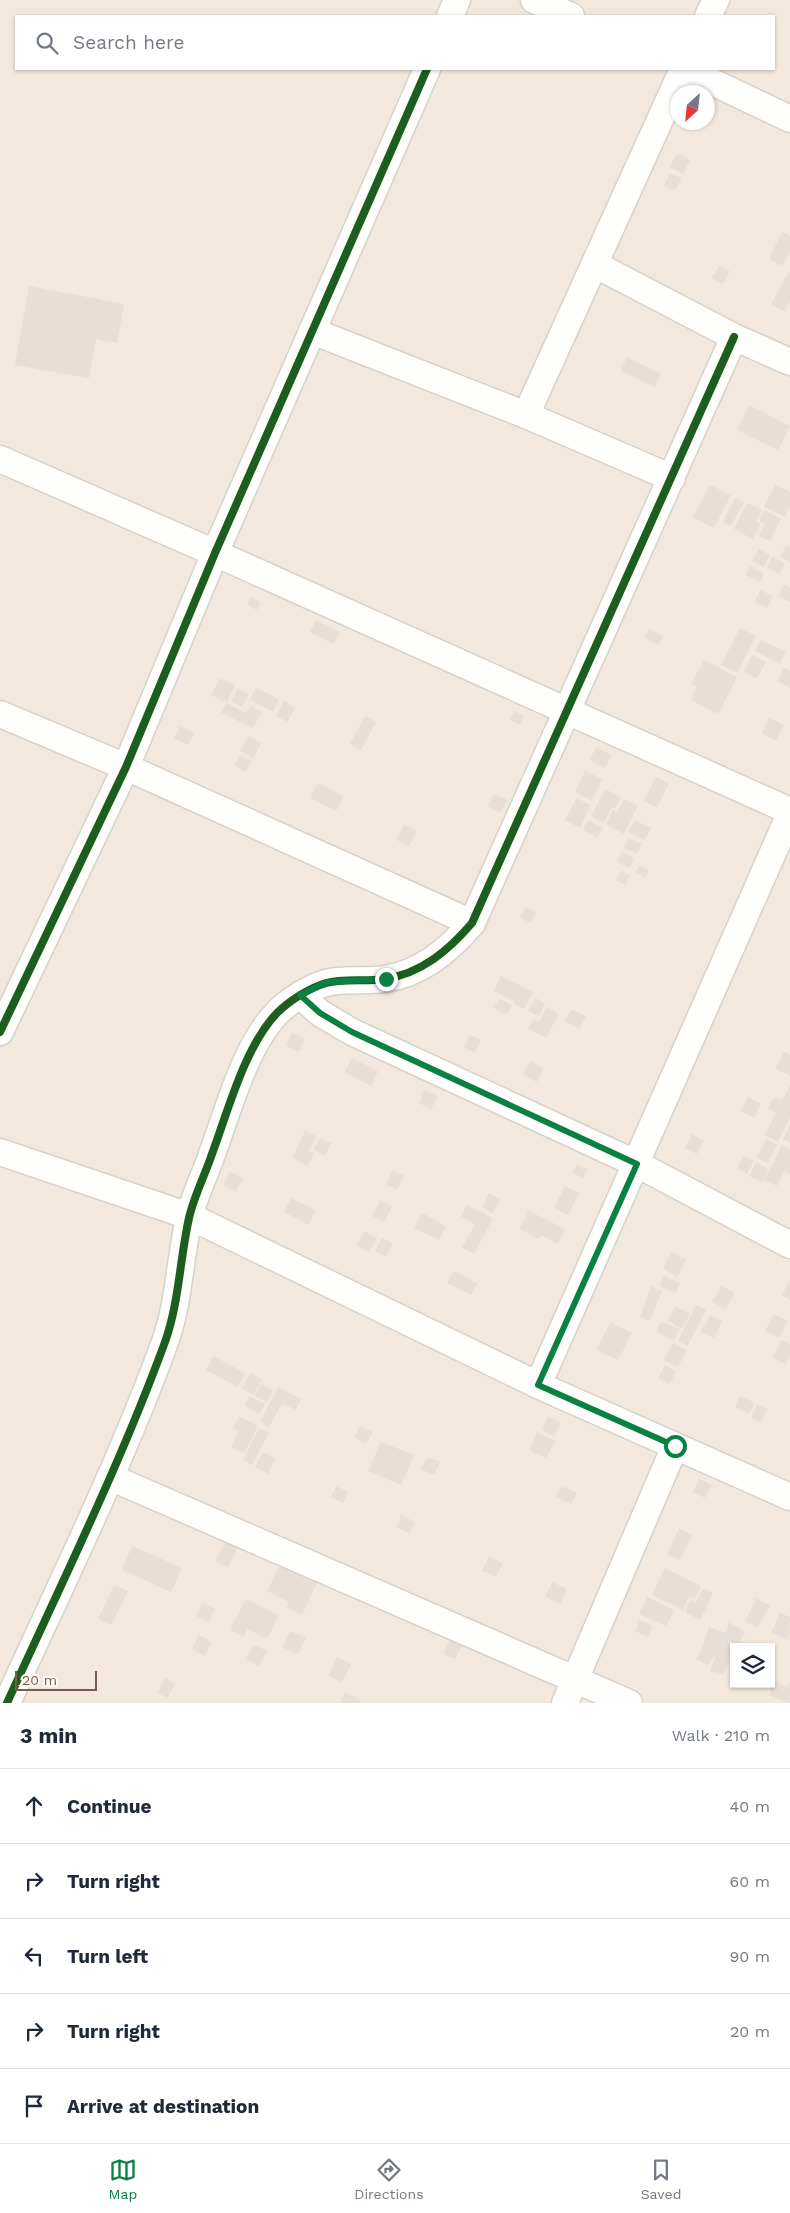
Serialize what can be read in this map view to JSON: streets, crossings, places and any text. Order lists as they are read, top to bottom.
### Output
{
  "scale_bar": "20 m",
  "north": "bottom left",
  "page": {
    "search": "Search here",
    "scale": "20 m",
    "heading": ["3 min", "Walk · 210 m"],
    "list": [
      ["Continue", "40 m"],
      ["Turn right", "60 m"],
      ["Turn left", "90 m"],
      ["Turn right", "20 m"],
      "Arrive at destination"
    ],
    "nav": ["Map", "Directions", "Saved"]
  }
}
